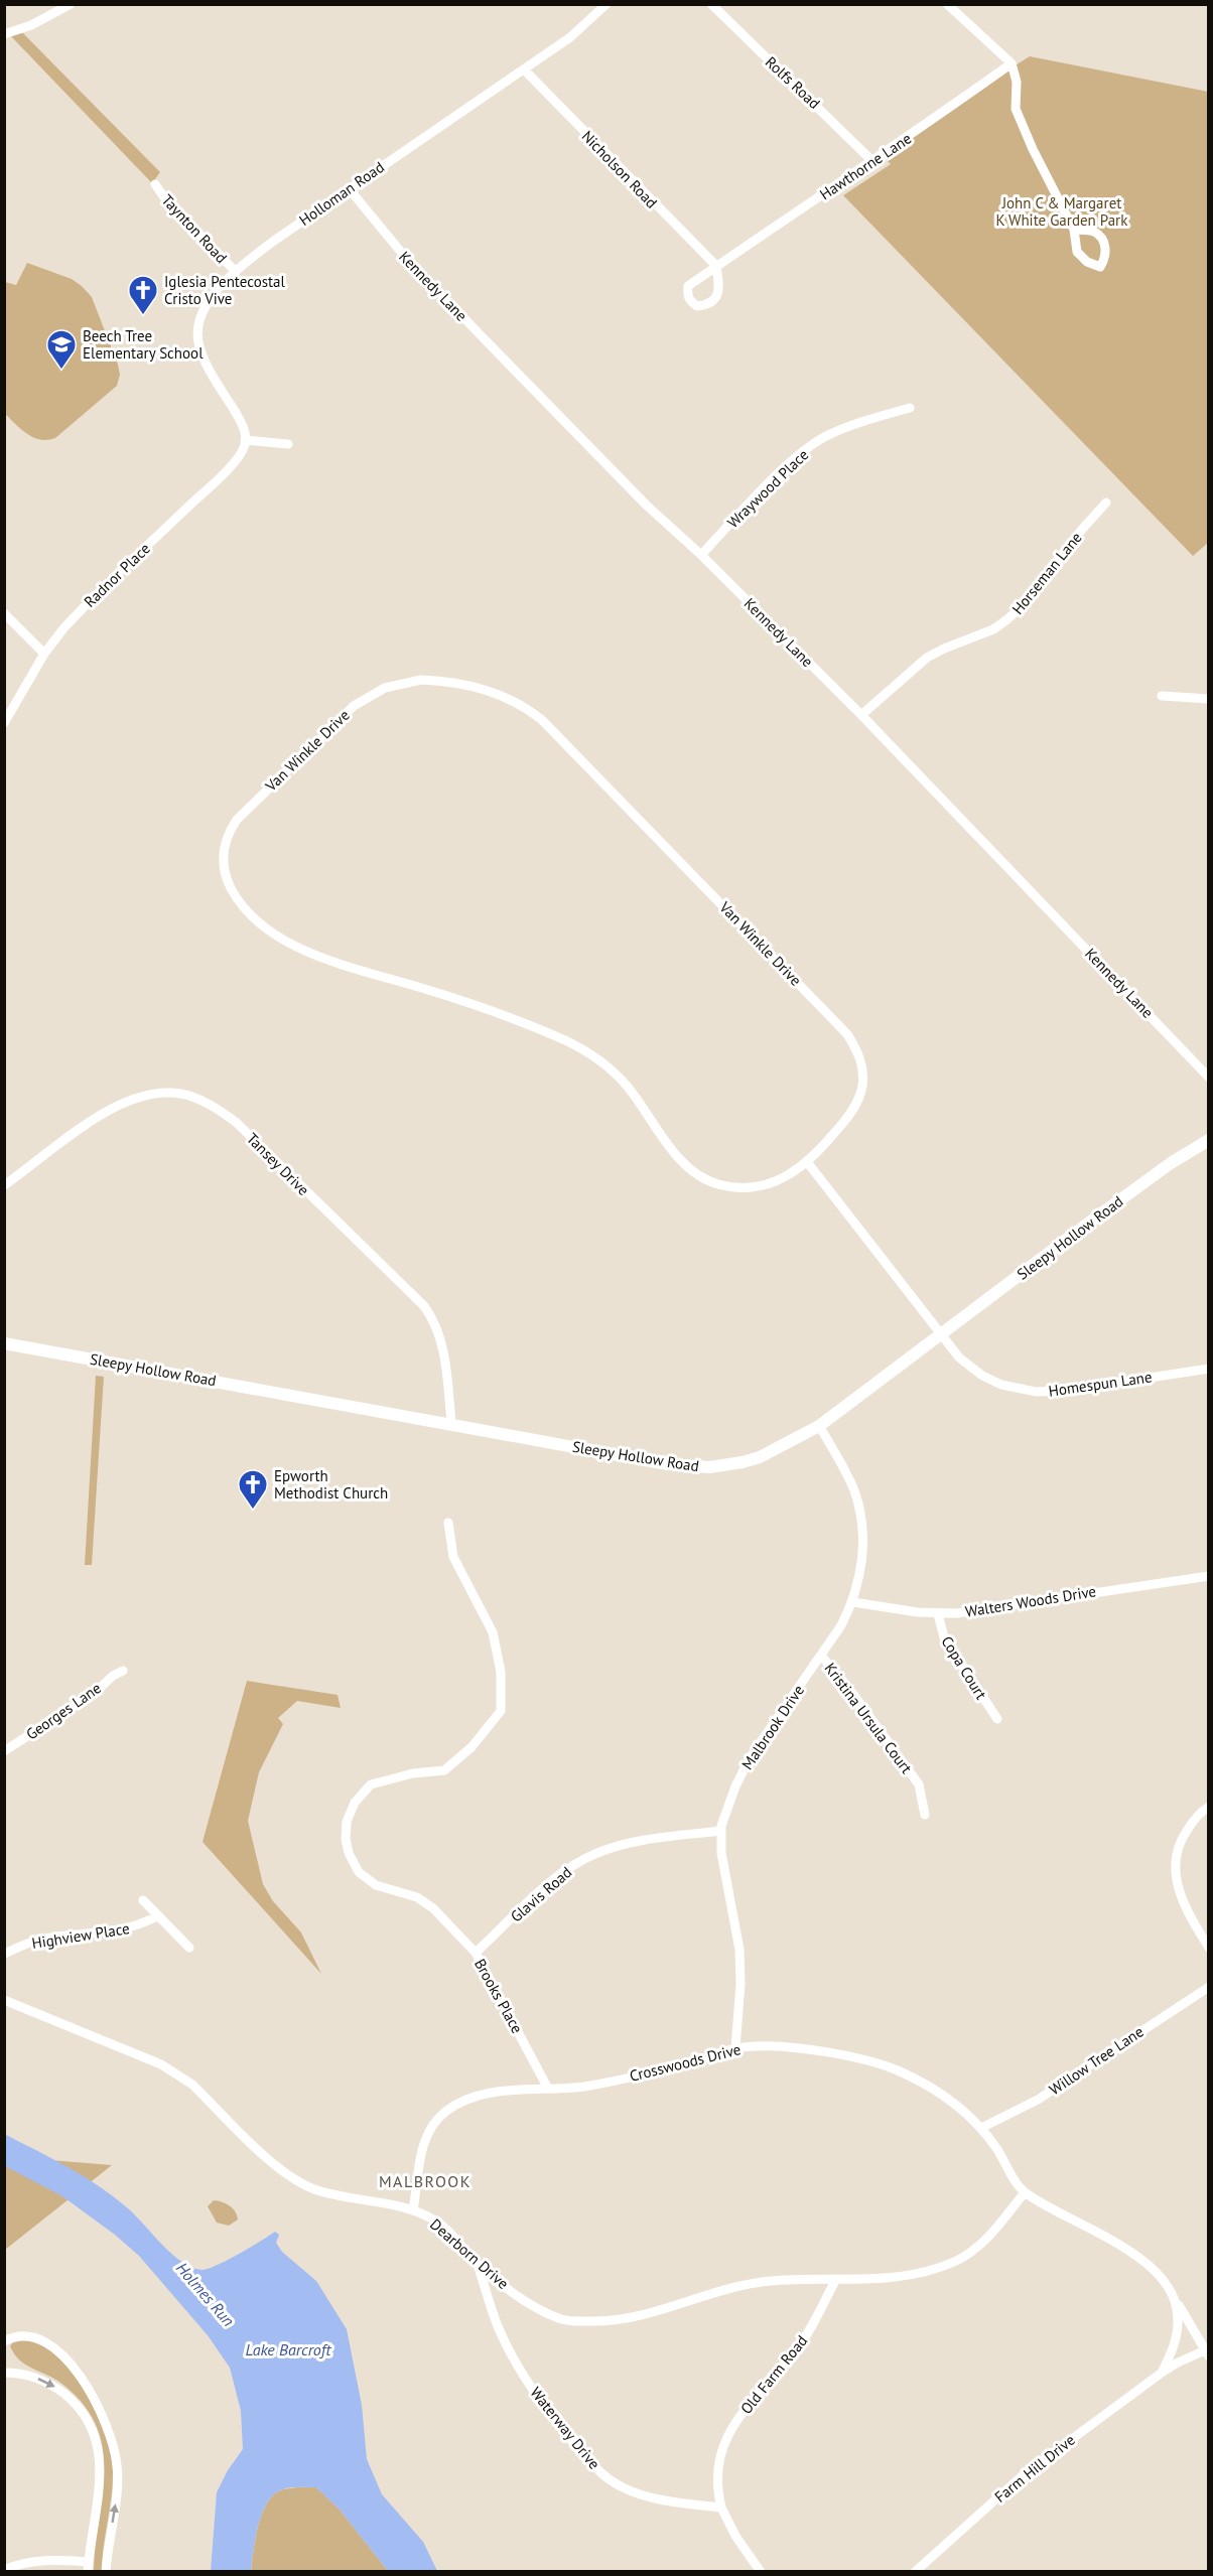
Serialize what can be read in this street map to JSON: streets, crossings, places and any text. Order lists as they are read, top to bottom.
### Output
{
  "streets": {
    "main road": ["Sleepy Hollow Road"],
    "street": [
      "Rolfs Road",
      "Hawthorne Lane",
      "Nicholson Road",
      "Holloman Road",
      "Taynton Road",
      "Kennedy Lane",
      "Wraywood Place",
      "Horseman Lane",
      "Radnor Place",
      "Van Winkle Drive",
      "Tansey Drive",
      "Homespun Lane",
      "Walters Woods Drive",
      "Copa Court",
      "Georges Lane",
      "Kristina Ursula Court",
      "Malbrook Drive",
      "Glavis Road",
      "Highview Place",
      "Brooks Place",
      "Willow Tree Lane",
      "Crosswoods Drive",
      "Dearborn Drive",
      "Old Farm Road",
      "Waterway Drive",
      "Farm Hill Drive"
    ]
  },
  "crossings": [
    ["Rolfs Road", "Hawthorne Lane"],
    ["Hawthorne Lane", "Nicholson Road"],
    ["Nicholson Road", "Holloman Road"],
    ["Holloman Road", "Taynton Road"],
    ["Holloman Road", "Kennedy Lane"],
    ["Holloman Road", "Radnor Place"],
    ["Kennedy Lane", "Wraywood Place"],
    ["Kennedy Lane", "Horseman Lane"],
    ["Tansey Drive", "Sleepy Hollow Road"],
    ["Sleepy Hollow Road", "Homespun Lane"],
    ["Sleepy Hollow Road", "Malbrook Drive"],
    ["Walters Woods Drive", "Copa Court"],
    ["Walters Woods Drive", "Malbrook Drive"],
    ["Kristina Ursula Court", "Malbrook Drive"],
    ["Malbrook Drive", "Glavis Road"],
    ["Malbrook Drive", "Crosswoods Drive"],
    ["Glavis Road", "Brooks Place"],
    ["Brooks Place", "Crosswoods Drive"],
    ["Willow Tree Lane", "Crosswoods Drive"],
    ["Crosswoods Drive", "Dearborn Drive"],
    ["Dearborn Drive", "Old Farm Road"],
    ["Dearborn Drive", "Waterway Drive"],
    ["Old Farm Road", "Waterway Drive"]
  ],
  "districts": ["MALBROOK"],
  "water": ["Holmes Run", "Lake Barcroft"],
  "parks": ["John C & Margaret K White Garden Park"],
  "places": {
    "church": ["Iglesia Pentecostal Cristo Vive", "Epworth Methodist Church"],
    "school or university": ["Beech Tree Elementary School"]
  }
}
